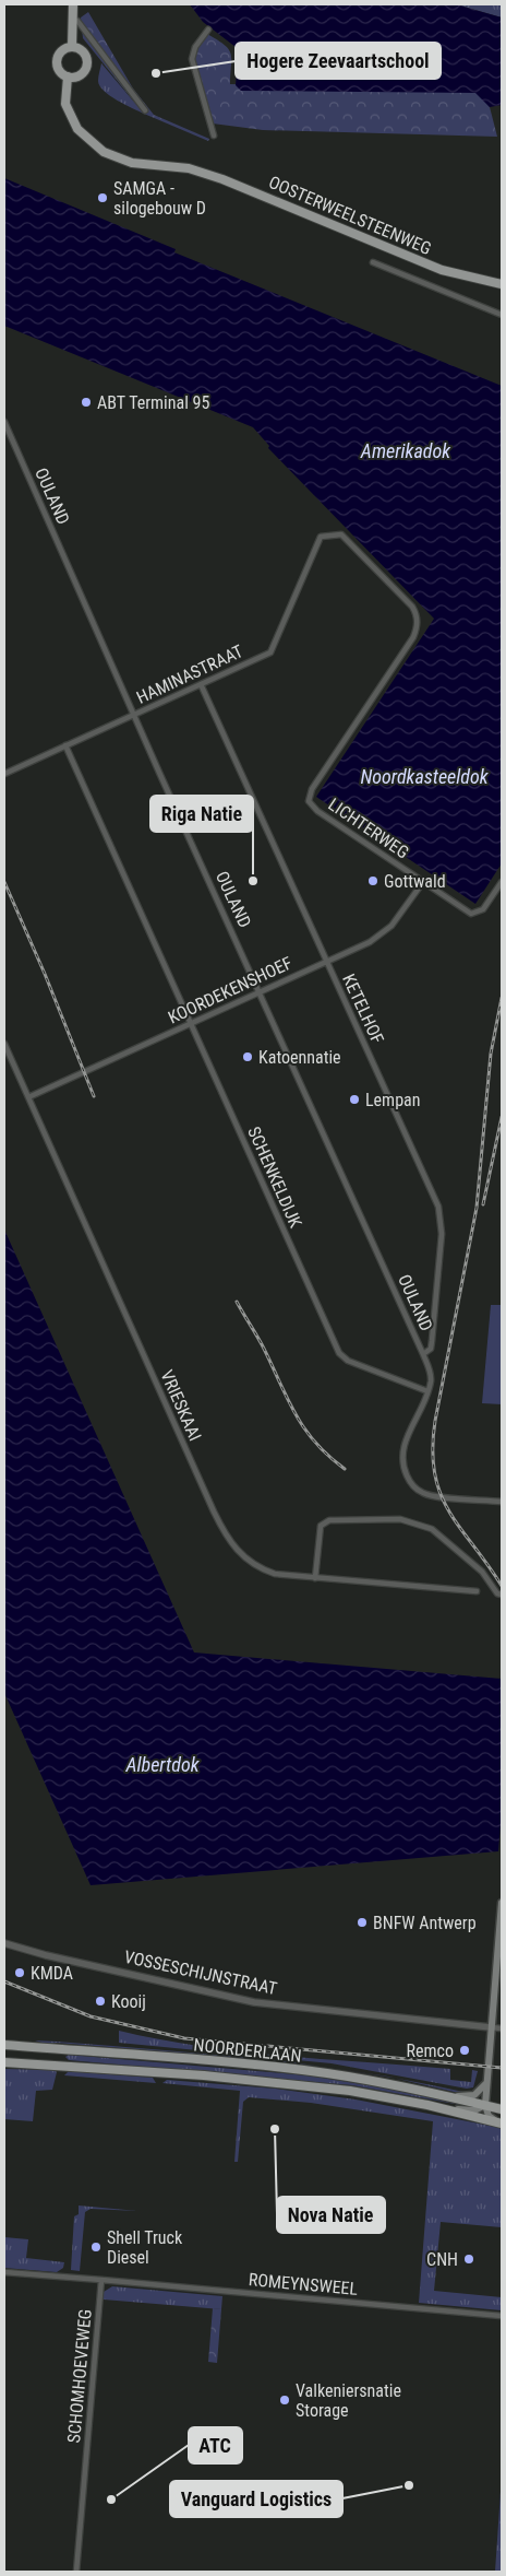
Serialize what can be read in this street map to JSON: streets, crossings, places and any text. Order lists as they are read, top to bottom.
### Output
{
  "streets": {
    "main road": ["OOSTERWEELSTEENWEG", "NOORDERLAAN"],
    "street": [
      "OULAND",
      "HAMINASTRAAT",
      "LICHTERWEG",
      "KOORDEKENSHOEF",
      "KETELHOF",
      "SCHENKELDIJK",
      "VRIESKAAI",
      "VOSSESCHIJNSTRAAT",
      "ROMEYNSWEEL",
      "SCHOMHOEVEWEG"
    ]
  },
  "crossings": [
    ["OULAND", "HAMINASTRAAT"],
    ["OULAND", "KOORDEKENSHOEF"],
    ["OULAND", "KETELHOF"],
    ["OULAND", "SCHENKELDIJK"],
    ["HAMINASTRAAT", "LICHTERWEG"],
    ["HAMINASTRAAT", "KETELHOF"],
    ["HAMINASTRAAT", "SCHENKELDIJK"],
    ["LICHTERWEG", "KOORDEKENSHOEF"],
    ["KOORDEKENSHOEF", "KETELHOF"],
    ["KOORDEKENSHOEF", "SCHENKELDIJK"],
    ["KOORDEKENSHOEF", "VRIESKAAI"],
    ["ROMEYNSWEEL", "SCHOMHOEVEWEG"]
  ],
  "water": ["Amerikadok", "Noordkasteeldok", "Albertdok"],
  "places": [
    "Hogere Zeevaartschool",
    "SAMGA - silogebouw D",
    "ABT Terminal 95",
    "Riga Natie",
    "Gottwald",
    "Katoennatie",
    "Lempan",
    "BNFW Antwerp",
    "KMDA",
    "Kooij",
    "Remco",
    "Nova Natie",
    "Shell Truck Diesel",
    "CNH",
    "Valkeniersnatie Storage",
    "Vanguard Logistics",
    "ATC"
  ]
}
